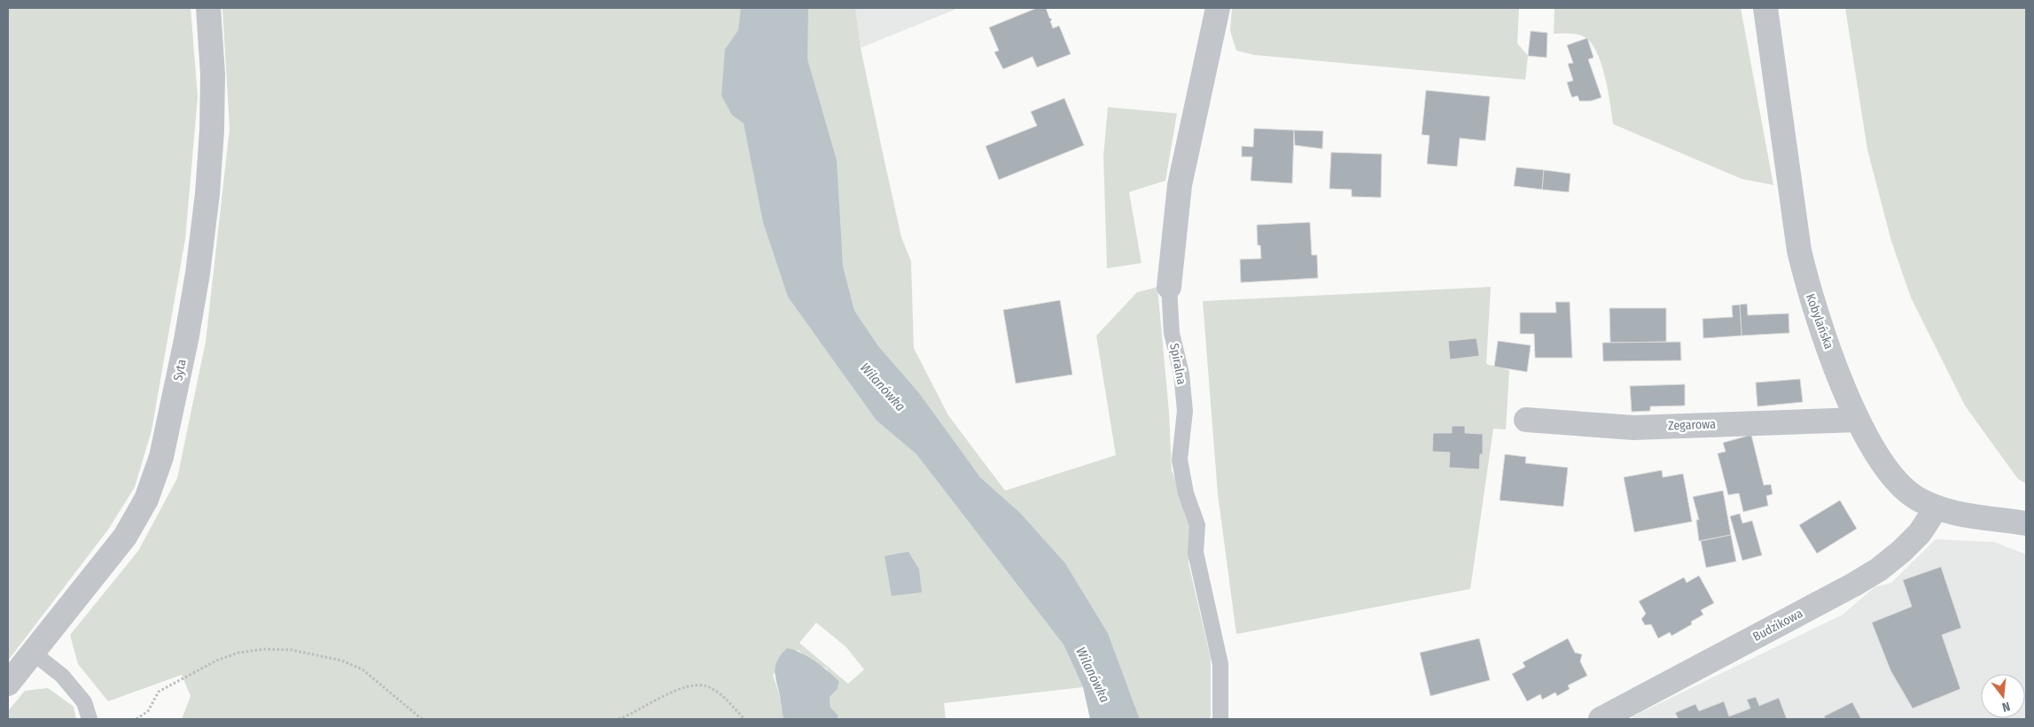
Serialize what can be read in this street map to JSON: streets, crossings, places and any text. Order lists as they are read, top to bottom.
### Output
{
  "streets": {
    "street": [
      "Kobylańska",
      "Spiralna",
      "Syta",
      "Zegarowa",
      "Budzikowa"
    ]
  },
  "crossings": [
    ["Kobylańska", "Zegarowa"],
    ["Kobylańska", "Budzikowa"]
  ],
  "water": ["Wilanówka"],
  "north": "bottom"
}
